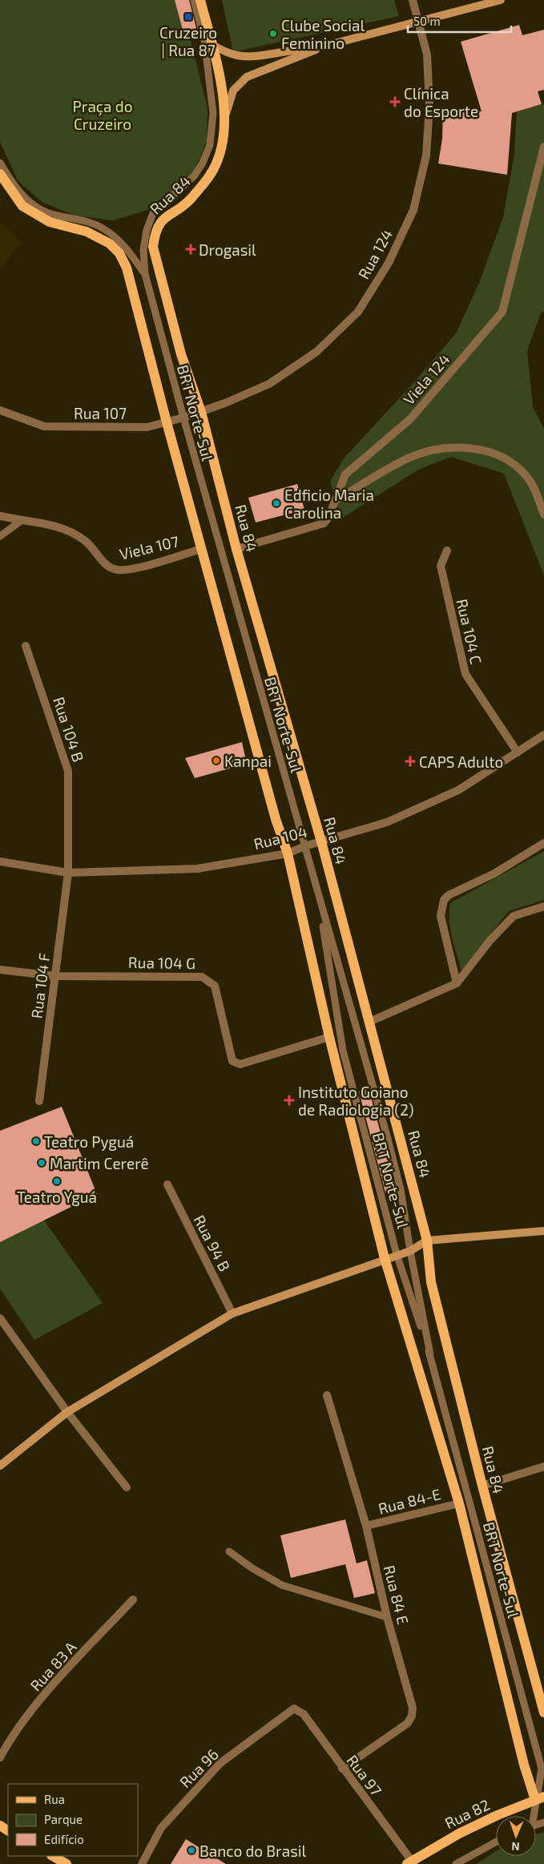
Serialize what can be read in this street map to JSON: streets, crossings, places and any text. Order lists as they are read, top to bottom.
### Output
{
  "streets": {
    "main road": ["Rua 84", "Rua 82"],
    "street": [
      "Rua 124",
      "Viela 124",
      "Rua 107",
      "Viela 107",
      "Rua 104 C",
      "Rua 104 B",
      "Rua 104",
      "Rua 104 G",
      "Rua 104 F",
      "Rua 94 B",
      "Rua 84-E",
      "Rua 84 E",
      "Rua 83 A",
      "Rua 96",
      "Rua 97"
    ],
    "lane": ["BRT Norte-Sul"]
  },
  "crossings": [
    ["Rua 84", "Rua 124"],
    ["Rua 84", "Viela 124"],
    ["Rua 84", "Rua 107"],
    ["Rua 84", "Rua 104"],
    ["Rua 124", "Rua 107"],
    ["Rua 107", "BRT Norte-Sul"],
    ["BRT Norte-Sul", "Rua 104"],
    ["Rua 104 C", "Rua 104"],
    ["Rua 104 B", "Rua 104"],
    ["Rua 104 B", "Rua 104 F"],
    ["Rua 104", "Rua 104 F"],
    ["Rua 104 G", "Rua 104 F"],
    ["Rua 84-E", "Rua 84 E"],
    ["Rua 84 E", "Rua 97"],
    ["Rua 96", "Rua 97"],
    ["Rua 97", "Rua 82"]
  ],
  "parks": ["Praça do Cruzeiro"],
  "places": {
    "transit": ["Cruzeiro | Rua 87"],
    "other": [
      "Clube Social Feminino",
      "Edficio Maria Carolina",
      "Kanpai",
      "Teatro Pyguá",
      "Martim Cererê",
      "Teatro Yguá",
      "Banco do Brasil"
    ],
    "health": [
      "Clínica do Esporte",
      "Drogasil",
      "CAPS Adulto",
      "Instituto Goiano de Radiologia (2)"
    ]
  },
  "legend": ["Rua", "Parque", "Edifício"],
  "scale_bar": "50 m",
  "north": "bottom"
}
